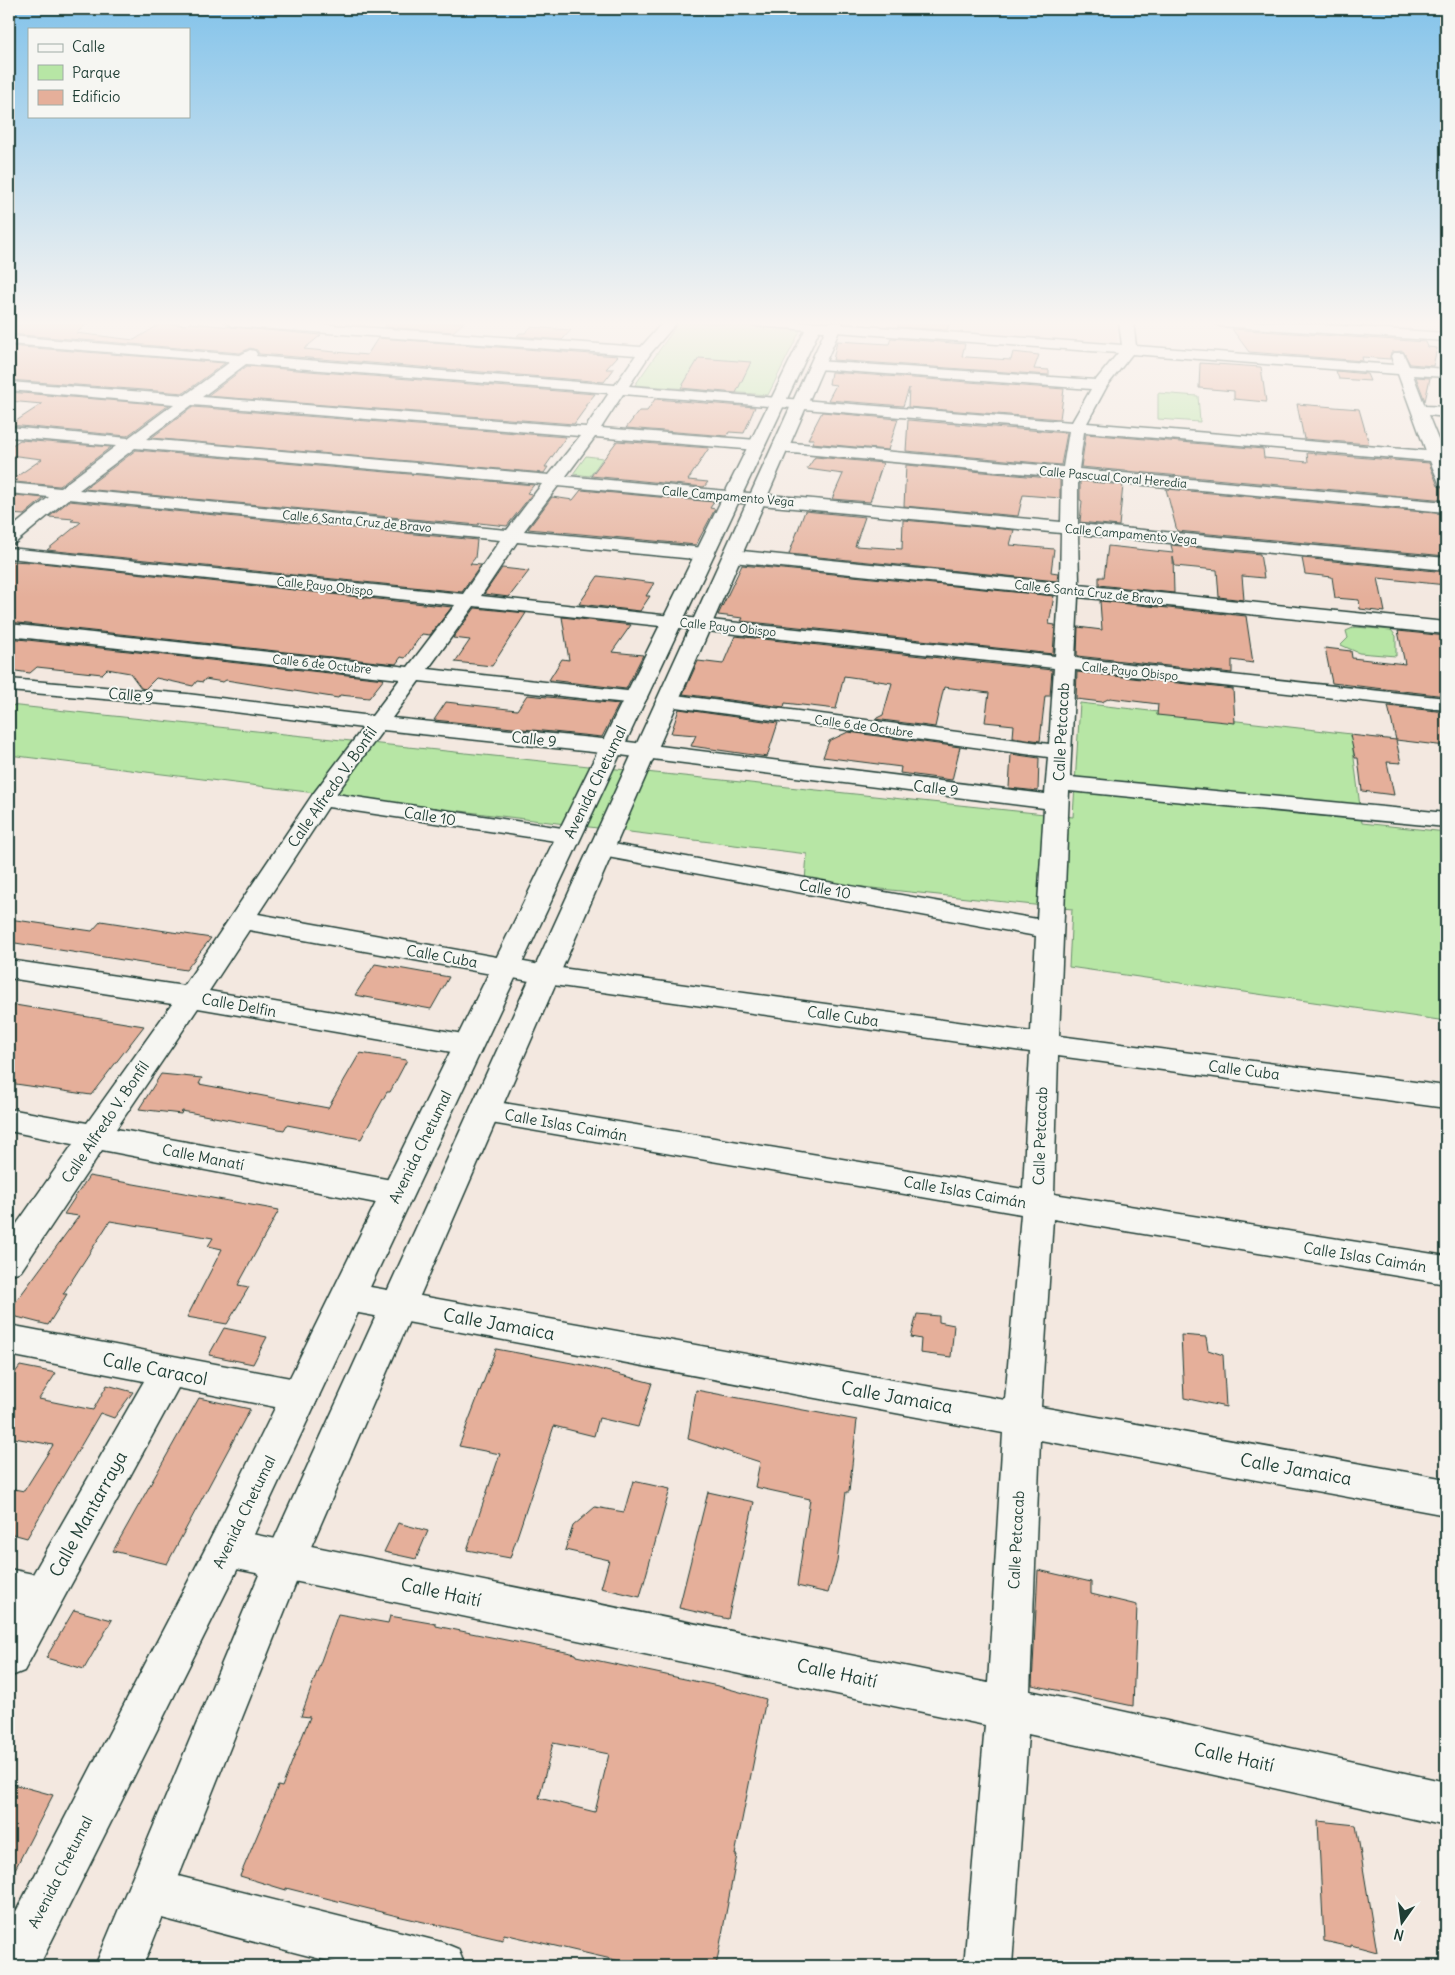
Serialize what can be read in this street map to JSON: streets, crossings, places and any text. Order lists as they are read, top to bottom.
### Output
{
  "streets": {
    "street": [
      "Calle Pascual Coral Heredia",
      "Calle Campamento Vega",
      "Calle 6 Santa Cruz de Bravo",
      "Calle Payo Obispo",
      "Calle 6 de Octubre",
      "Calle 9",
      "Calle Petcacab",
      "Avenida Chetumal",
      "Calle Alfredo V. Bonfil",
      "Calle 10",
      "Calle Cuba",
      "Calle Delfin",
      "Calle Islas Caimán",
      "Calle Manatí",
      "Calle Jamaica",
      "Calle Caracol",
      "Calle Mantarraya",
      "Calle Haití"
    ]
  },
  "crossings": [
    ["Calle Pascual Coral Heredia", "Calle Petcacab"],
    ["Calle Pascual Coral Heredia", "Avenida Chetumal"],
    ["Calle Pascual Coral Heredia", "Calle Alfredo V. Bonfil"],
    ["Calle Campamento Vega", "Calle Petcacab"],
    ["Calle Campamento Vega", "Avenida Chetumal"],
    ["Calle Campamento Vega", "Calle Alfredo V. Bonfil"],
    ["Calle 6 Santa Cruz de Bravo", "Calle Petcacab"],
    ["Calle 6 Santa Cruz de Bravo", "Avenida Chetumal"],
    ["Calle 6 Santa Cruz de Bravo", "Calle Alfredo V. Bonfil"],
    ["Calle Payo Obispo", "Calle Petcacab"],
    ["Calle Payo Obispo", "Avenida Chetumal"],
    ["Calle Payo Obispo", "Calle Alfredo V. Bonfil"],
    ["Calle 6 de Octubre", "Calle Petcacab"],
    ["Calle 6 de Octubre", "Avenida Chetumal"],
    ["Calle 6 de Octubre", "Calle Alfredo V. Bonfil"],
    ["Calle 9", "Calle Petcacab"],
    ["Calle 9", "Avenida Chetumal"],
    ["Calle 9", "Calle Alfredo V. Bonfil"],
    ["Calle Petcacab", "Calle 10"],
    ["Calle Petcacab", "Calle Cuba"],
    ["Calle Petcacab", "Calle Islas Caimán"],
    ["Calle Petcacab", "Calle Jamaica"],
    ["Calle Petcacab", "Calle Haití"],
    ["Avenida Chetumal", "Calle 10"],
    ["Avenida Chetumal", "Calle Cuba"],
    ["Avenida Chetumal", "Calle Delfin"],
    ["Avenida Chetumal", "Calle Islas Caimán"],
    ["Avenida Chetumal", "Calle Manatí"],
    ["Avenida Chetumal", "Calle Jamaica"],
    ["Avenida Chetumal", "Calle Caracol"],
    ["Avenida Chetumal", "Calle Haití"],
    ["Calle Alfredo V. Bonfil", "Calle 10"],
    ["Calle Alfredo V. Bonfil", "Calle Cuba"],
    ["Calle Alfredo V. Bonfil", "Calle Delfin"],
    ["Calle Alfredo V. Bonfil", "Calle Manatí"],
    ["Calle Caracol", "Calle Mantarraya"]
  ],
  "legend": ["Calle", "Parque", "Edificio"],
  "north": "bottom"
}
